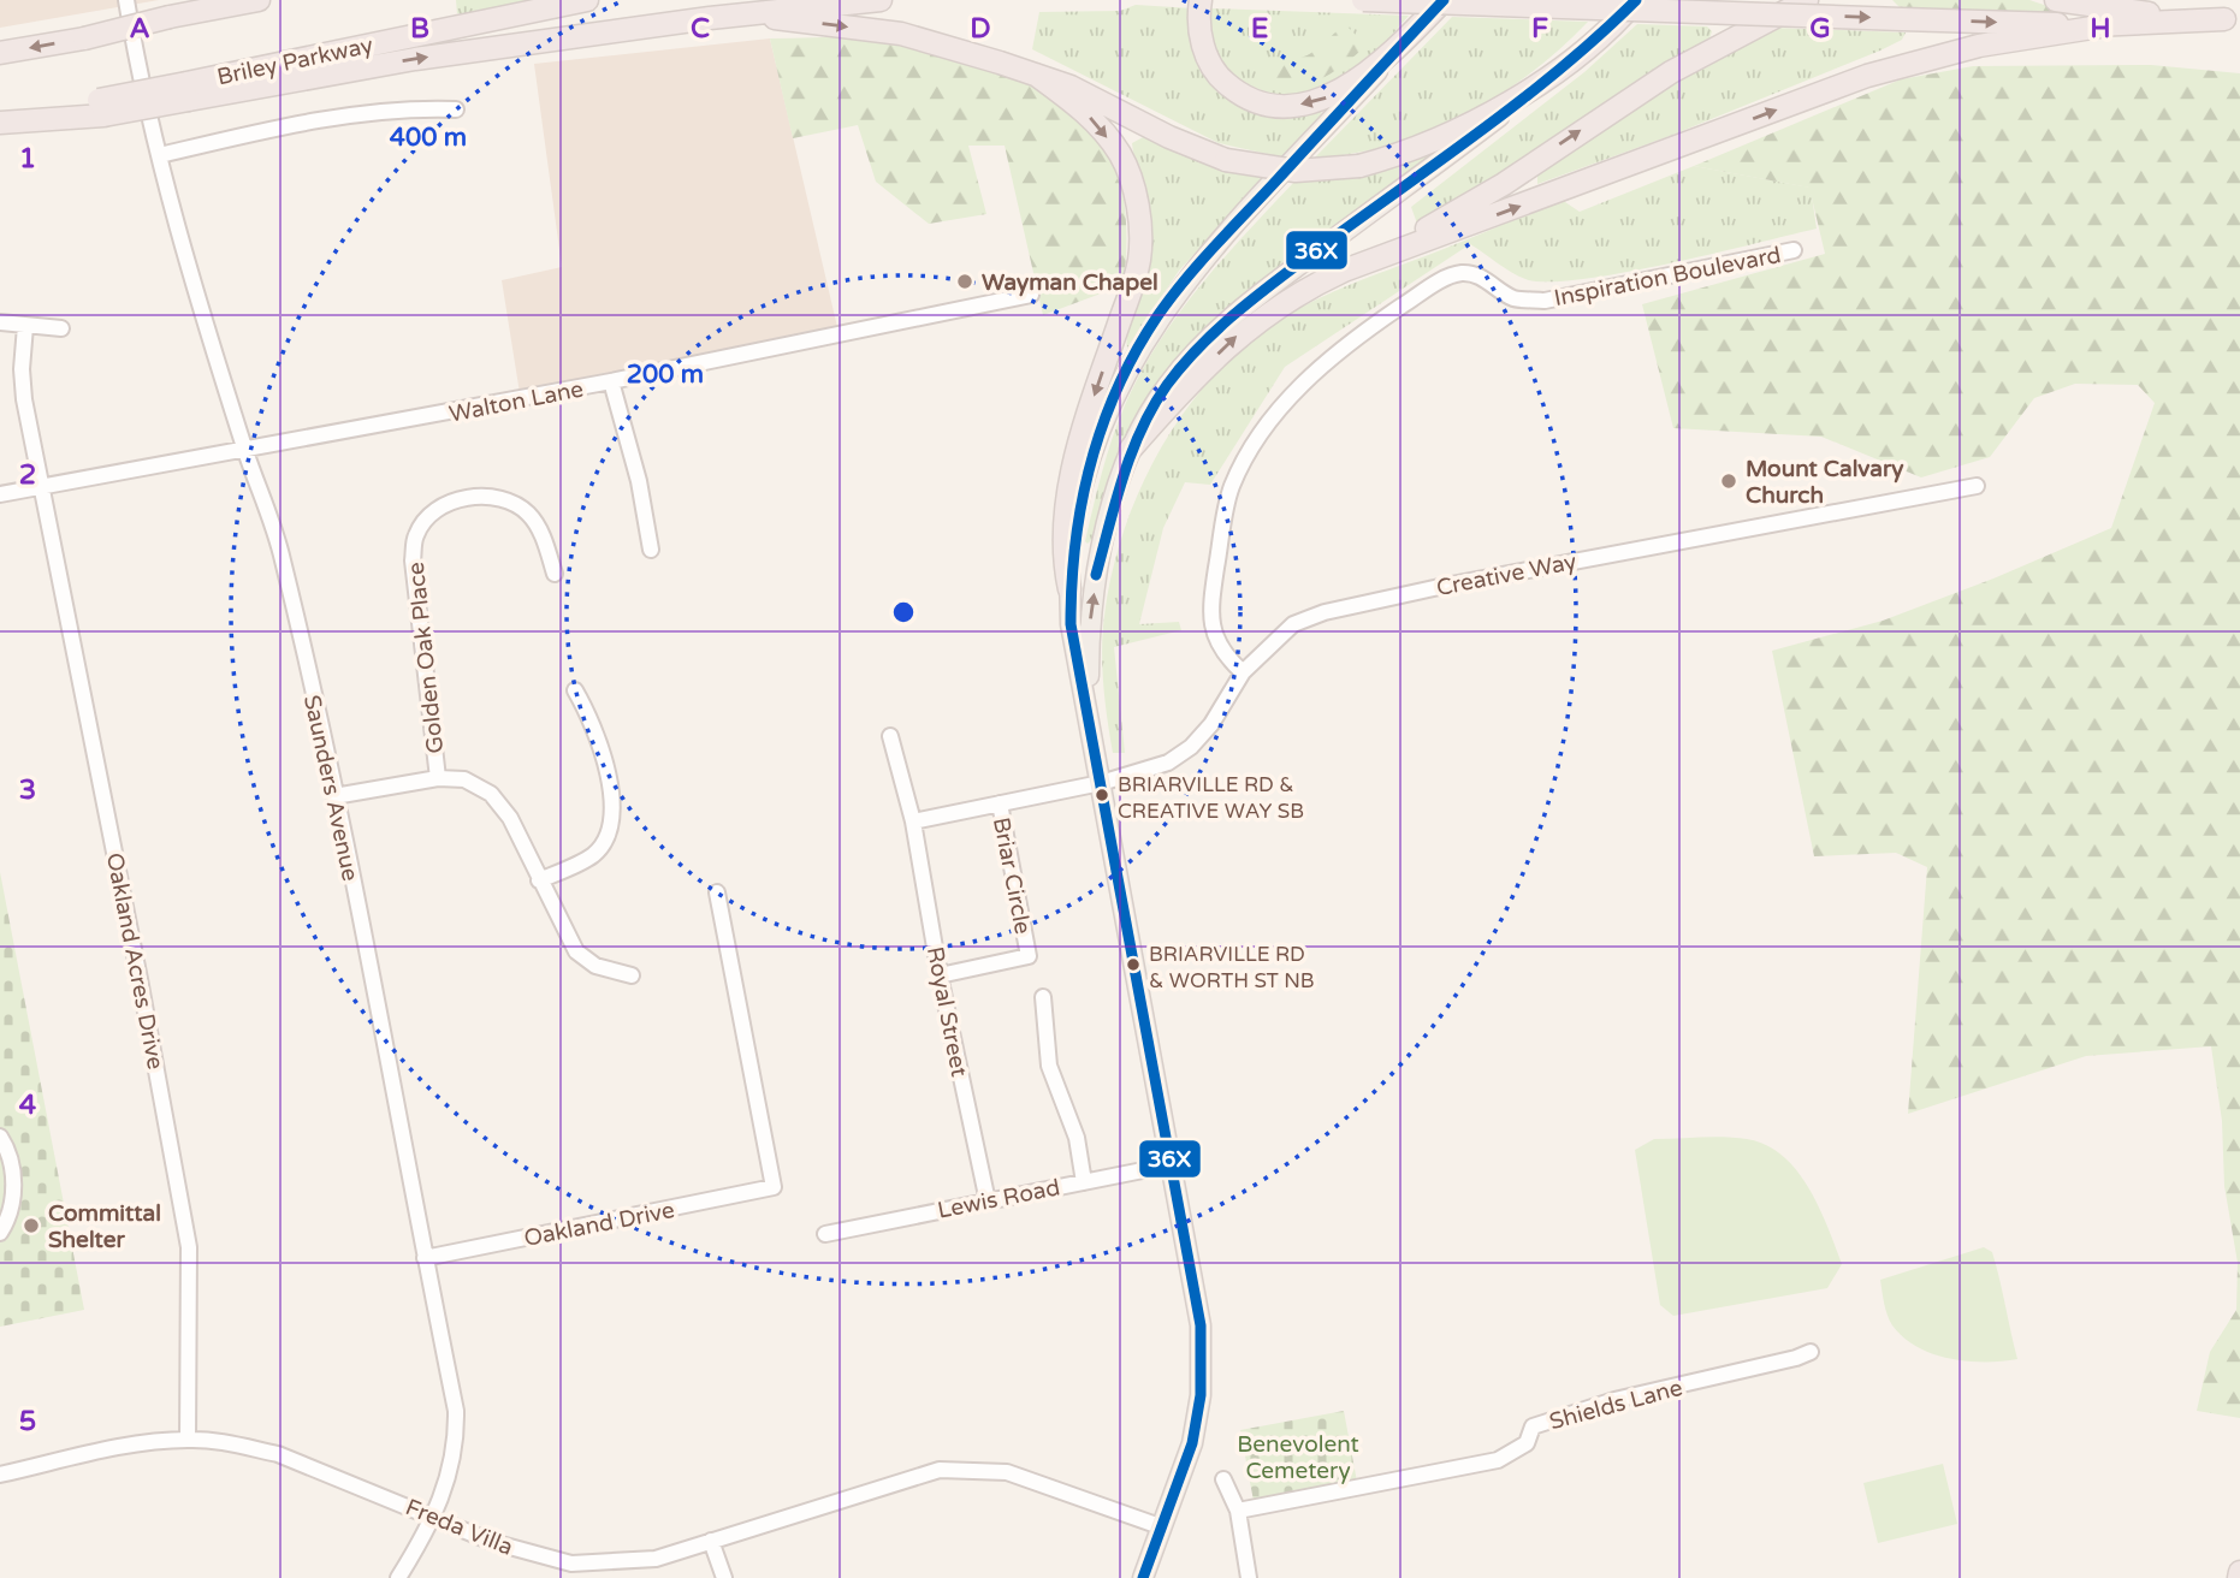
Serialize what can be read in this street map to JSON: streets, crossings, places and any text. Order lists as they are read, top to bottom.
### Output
{
  "streets": {
    "highway": ["Briley Parkway"],
    "street": [
      "Inspiration Boulevard",
      "Walton Lane",
      "Creative Way",
      "Golden Oak Place",
      "Saunders Avenue",
      "Briar Circle",
      "Oakland Acres Drive",
      "Royal Street",
      "Lewis Road",
      "Oakland Drive",
      "Shields Lane",
      "Freda Villa"
    ]
  },
  "crossings": [
    ["Inspiration Boulevard", "Creative Way"],
    ["Walton Lane", "Saunders Avenue"],
    ["Walton Lane", "Oakland Acres Drive"],
    ["Creative Way", "Briar Circle"],
    ["Creative Way", "Royal Street"],
    ["Saunders Avenue", "Oakland Drive"],
    ["Saunders Avenue", "Freda Villa"],
    ["Briar Circle", "Royal Street"],
    ["Oakland Acres Drive", "Freda Villa"],
    ["Royal Street", "Lewis Road"]
  ],
  "parks": ["Benevolent Cemetery"],
  "places": [
    "Wayman Chapel",
    "Mount Calvary Church",
    "BRIARVILLE RD & CREATIVE WAY SB",
    "BRIARVILLE RD & WORTH ST NB",
    "Committal Shelter"
  ],
  "lines": ["transit line 36X"],
  "grid": {
    "columns": [
      "A",
      "B",
      "C",
      "D",
      "E",
      "F",
      "G",
      "H"
    ],
    "rows": [
      "1",
      "2",
      "3",
      "4",
      "5"
    ]
  },
  "rings": ["400 m", "200 m"]
}
